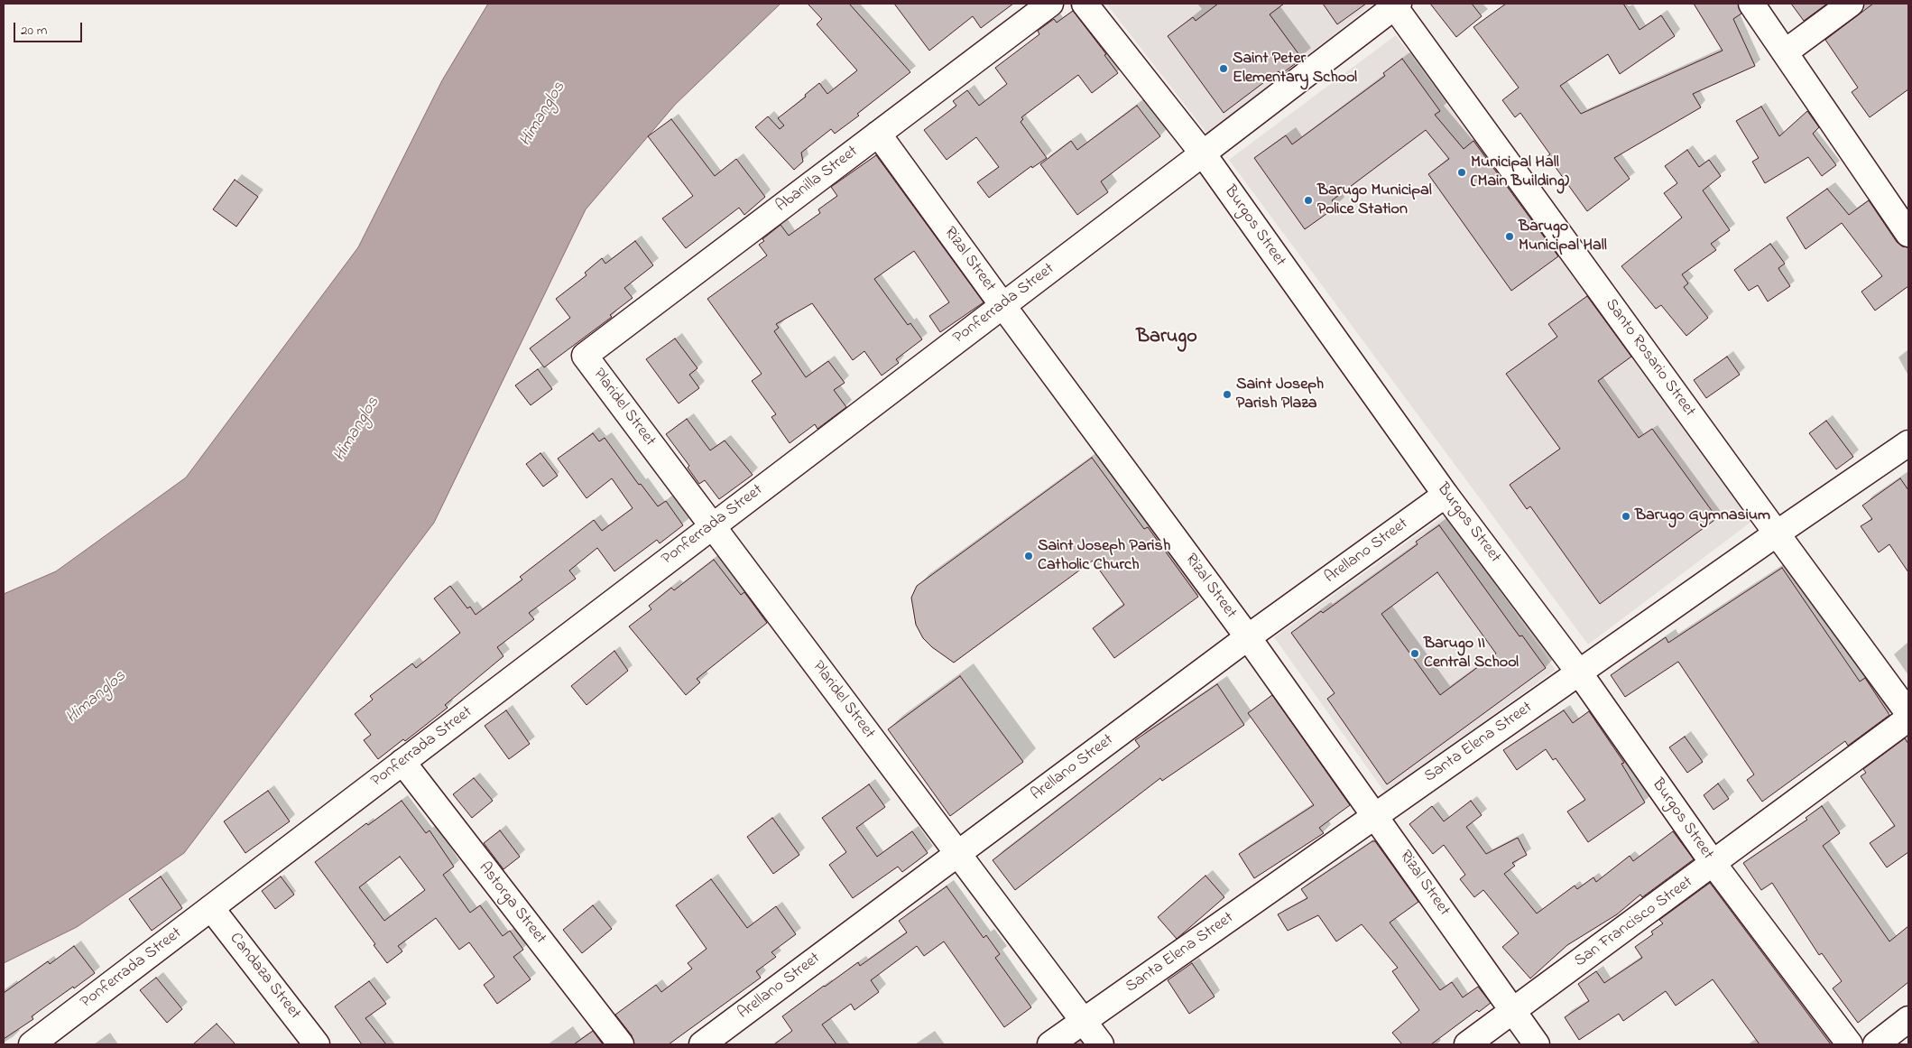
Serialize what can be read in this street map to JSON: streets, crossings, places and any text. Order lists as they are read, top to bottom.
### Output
{
  "streets": {
    "street": [
      "Abanilla Street",
      "Burgos Street",
      "Rizal Street",
      "Ponferrada Street",
      "Santo Rosario Street",
      "Plaridel Street",
      "Arellano Street",
      "Santa Elena Street",
      "Astorga Street",
      "San Francisco Street",
      "Candaza Street"
    ]
  },
  "crossings": [
    ["Abanilla Street", "Rizal Street"],
    ["Abanilla Street", "Plaridel Street"],
    ["Burgos Street", "Ponferrada Street"],
    ["Burgos Street", "Arellano Street"],
    ["Burgos Street", "Santa Elena Street"],
    ["Burgos Street", "San Francisco Street"],
    ["Rizal Street", "Ponferrada Street"],
    ["Rizal Street", "Arellano Street"],
    ["Rizal Street", "Santa Elena Street"],
    ["Rizal Street", "San Francisco Street"],
    ["Ponferrada Street", "Santo Rosario Street"],
    ["Ponferrada Street", "Plaridel Street"],
    ["Ponferrada Street", "Astorga Street"],
    ["Ponferrada Street", "Candaza Street"],
    ["Santo Rosario Street", "Santa Elena Street"],
    ["Plaridel Street", "Arellano Street"],
    ["Plaridel Street", "Santa Elena Street"]
  ],
  "districts": ["Barugo"],
  "water": ["Himanglos"],
  "places": [
    "Saint Peter Elementary School",
    "Municipal Hall (Main Building)",
    "Barugo Municipal Police Station",
    "Barugo Municipal Hall",
    "Saint Joseph Parish Plaza",
    "Barugo Gymnasium",
    "Saint Joseph Parish Catholic Church",
    "Barugo II Central School"
  ],
  "scale_bar": "20 m"
}
